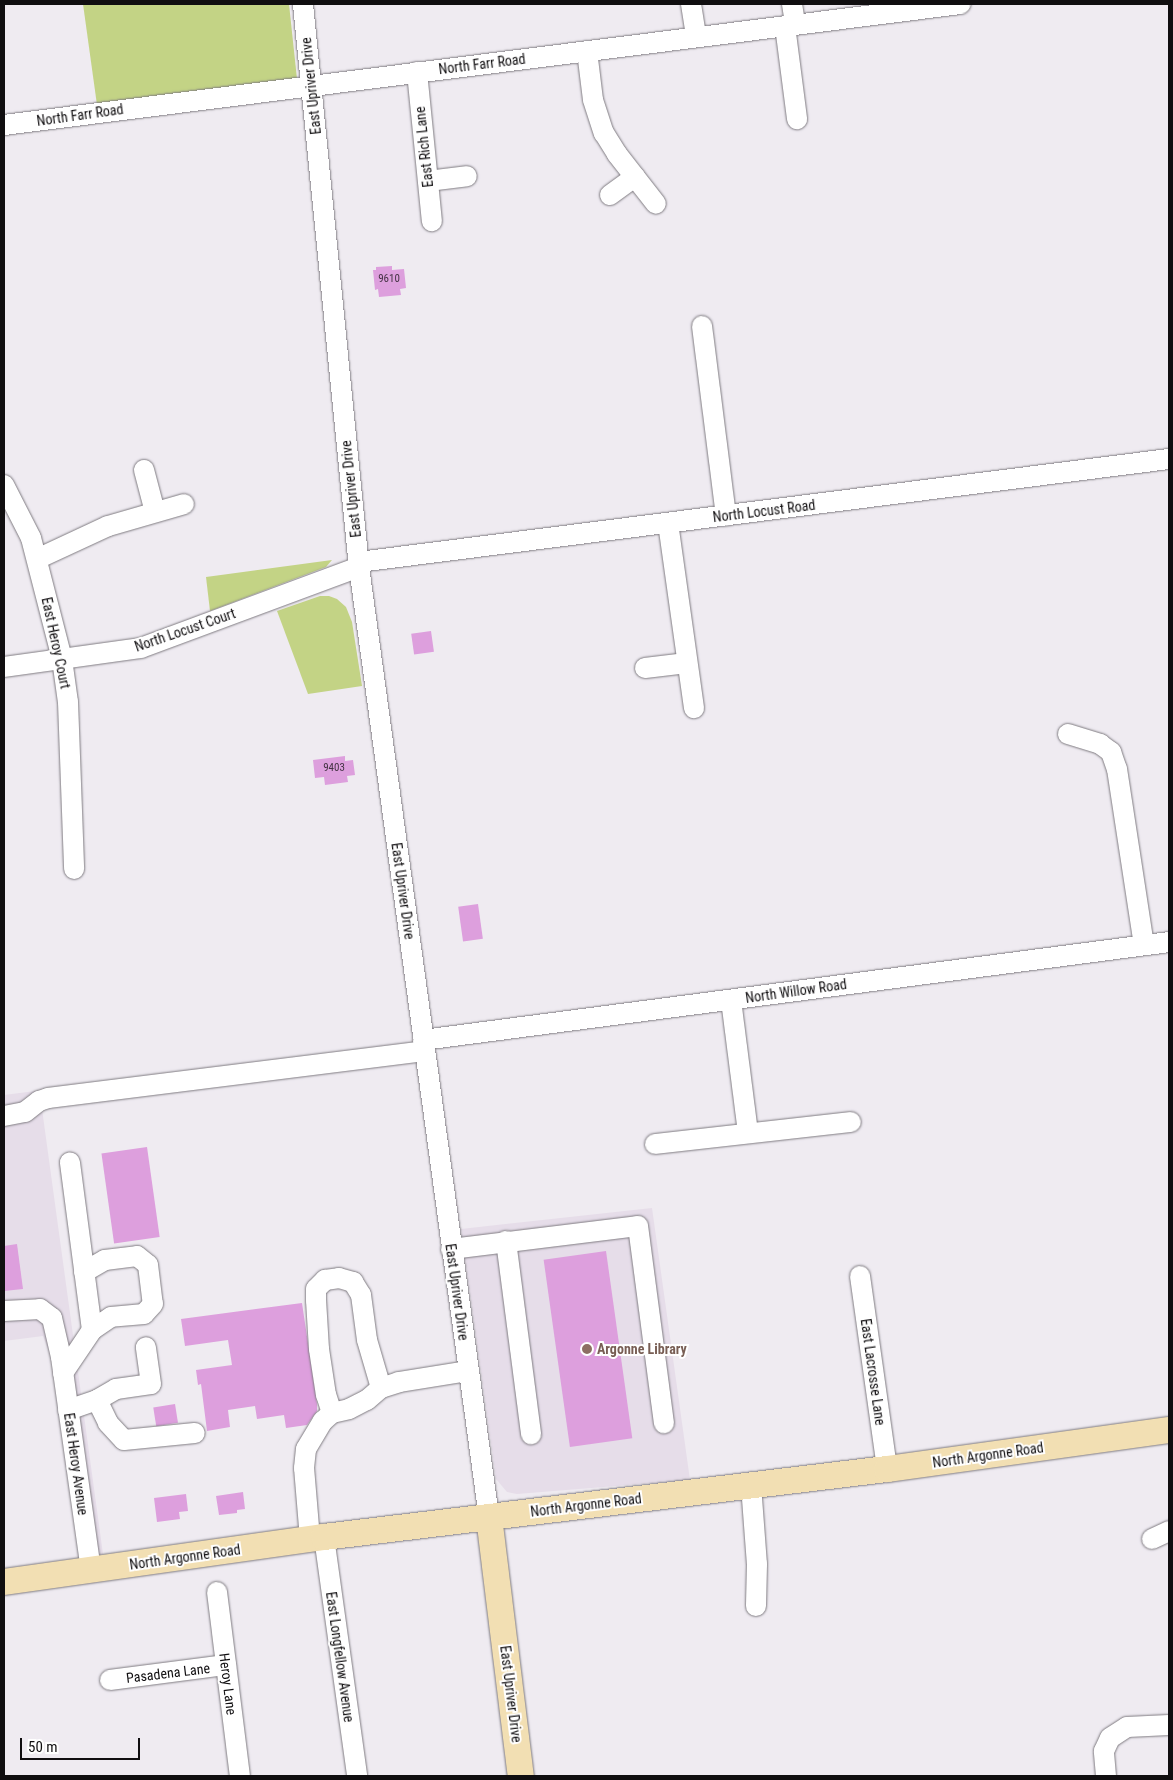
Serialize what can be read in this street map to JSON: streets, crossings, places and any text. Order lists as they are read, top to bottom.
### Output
{
  "streets": {
    "main road": ["East Upriver Drive", "North Argonne Road"],
    "street": [
      "North Farr Road",
      "East Rich Lane",
      "North Locust Road",
      "North Locust Court",
      "East Heroy Court",
      "North Willow Road",
      "East Lacrosse Lane",
      "East Heroy Avenue",
      "East Longfellow Avenue",
      "Pasadena Lane",
      "Heroy Lane"
    ]
  },
  "crossings": [
    ["North Farr Road", "East Upriver Drive"],
    ["North Farr Road", "East Rich Lane"],
    ["East Upriver Drive", "North Locust Road"],
    ["East Upriver Drive", "North Locust Court"],
    ["East Upriver Drive", "North Willow Road"],
    ["East Upriver Drive", "North Argonne Road"],
    ["North Locust Road", "North Locust Court"],
    ["North Locust Court", "East Heroy Court"],
    ["East Lacrosse Lane", "North Argonne Road"],
    ["North Argonne Road", "East Heroy Avenue"],
    ["North Argonne Road", "East Longfellow Avenue"],
    ["Pasadena Lane", "Heroy Lane"]
  ],
  "places": ["Argonne Library"],
  "house_numbers": ["9610", "9403"],
  "scale_bar": "50 m"
}
